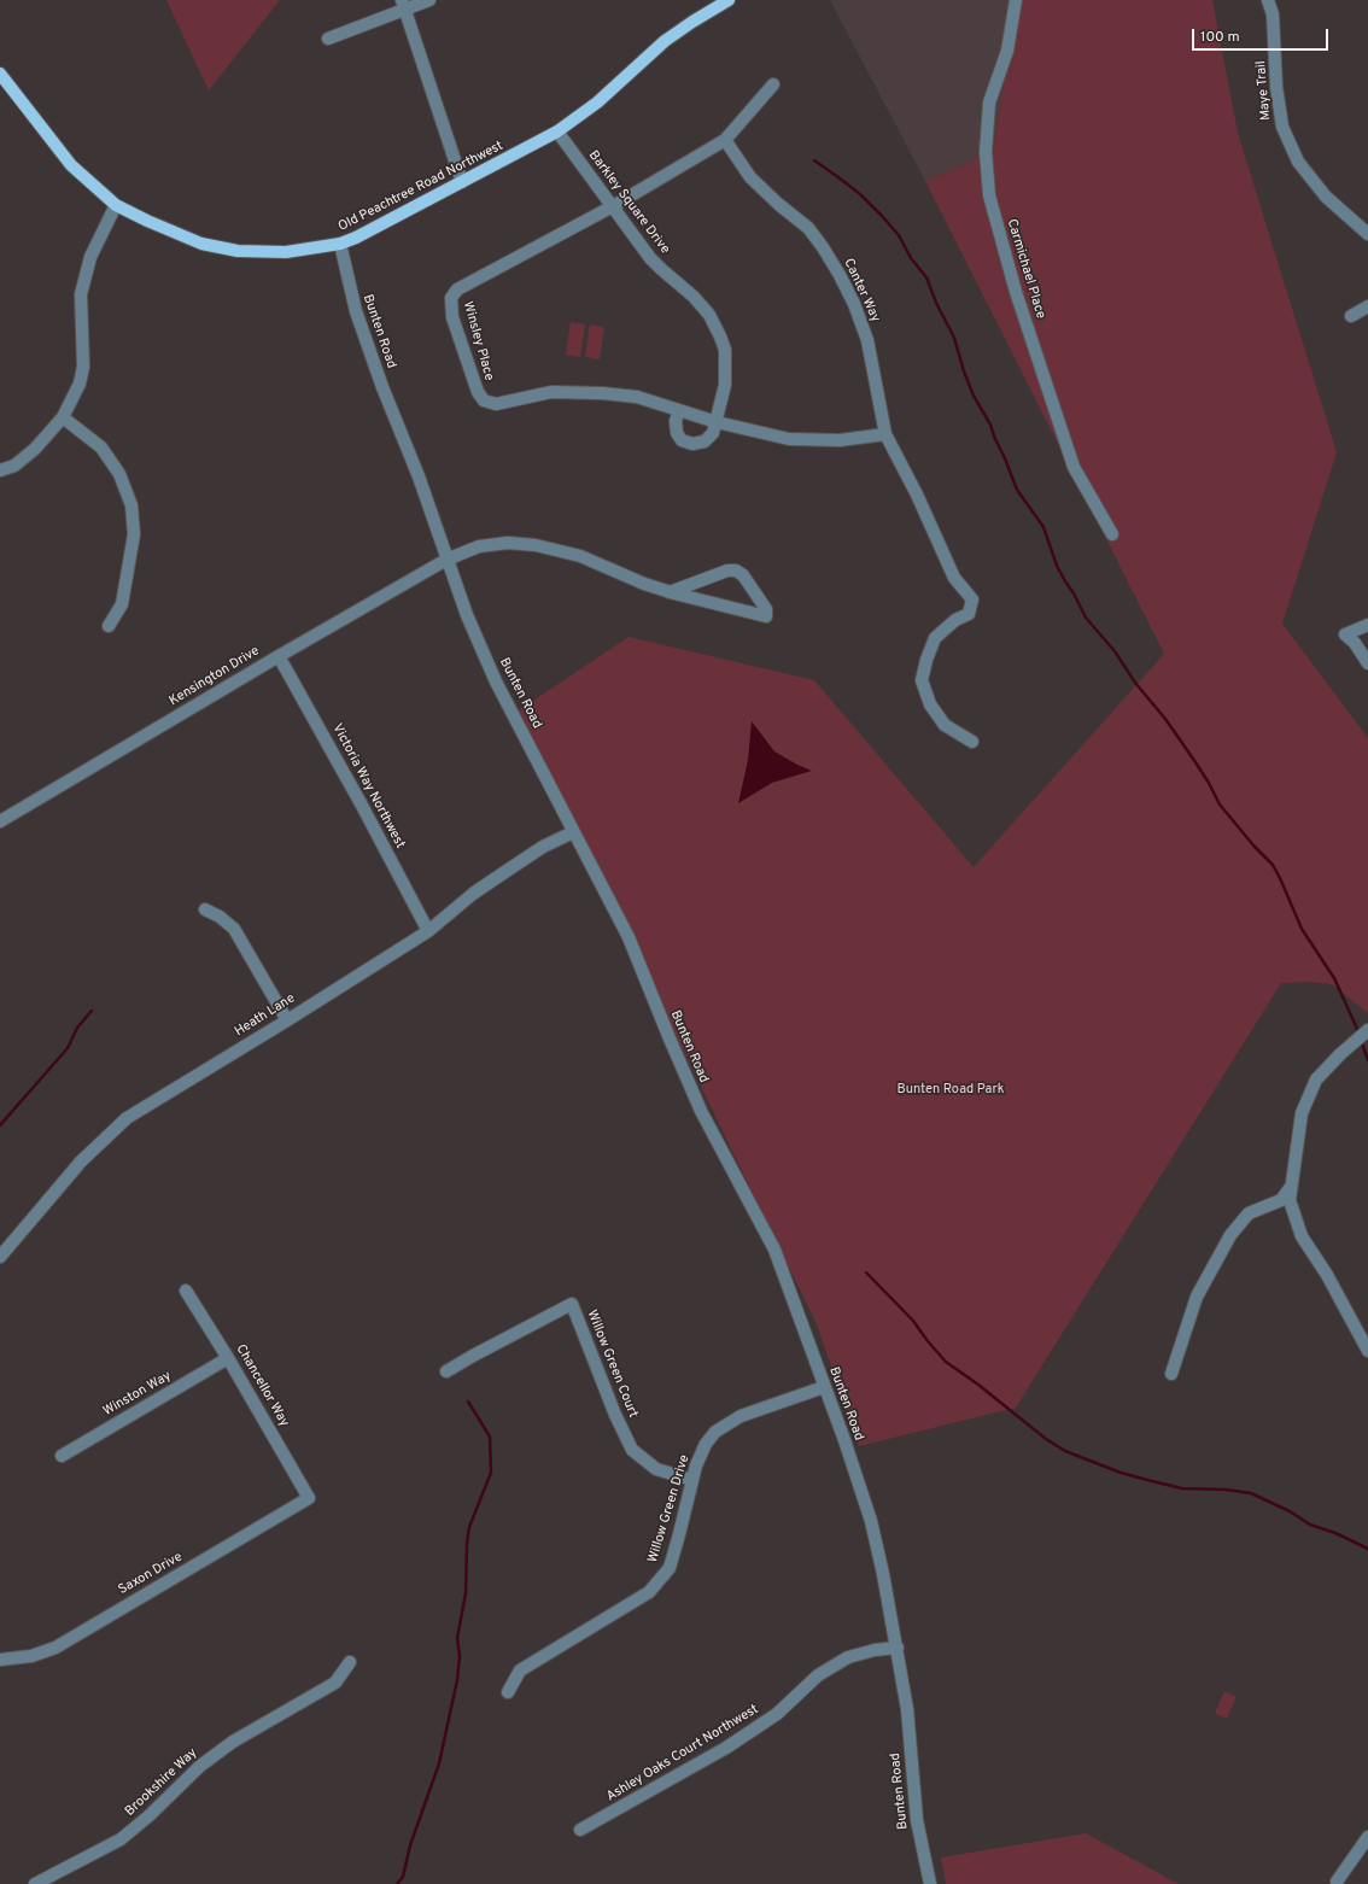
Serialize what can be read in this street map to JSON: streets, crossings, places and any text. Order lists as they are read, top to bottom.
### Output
{
  "streets": {
    "main road": ["Old Peachtree Road Northwest"],
    "street": [
      "Maye Trail",
      "Barkley Square Drive",
      "Carmichael Place",
      "Canter Way",
      "Bunten Road",
      "Winsley Place",
      "Kensington Drive",
      "Victoria Way Northwest",
      "Heath Lane",
      "Willow Green Court",
      "Chancellor Way",
      "Winston Way",
      "Willow Green Drive",
      "Saxon Drive",
      "Ashley Oaks Court Northwest",
      "Brookshire Way"
    ]
  },
  "crossings": [
    ["Old Peachtree Road Northwest", "Barkley Square Drive"],
    ["Old Peachtree Road Northwest", "Bunten Road"],
    ["Barkley Square Drive", "Winsley Place"],
    ["Canter Way", "Winsley Place"],
    ["Bunten Road", "Kensington Drive"],
    ["Bunten Road", "Heath Lane"],
    ["Bunten Road", "Willow Green Drive"],
    ["Bunten Road", "Ashley Oaks Court Northwest"],
    ["Kensington Drive", "Victoria Way Northwest"],
    ["Victoria Way Northwest", "Heath Lane"],
    ["Willow Green Court", "Willow Green Drive"],
    ["Chancellor Way", "Winston Way"],
    ["Chancellor Way", "Saxon Drive"]
  ],
  "parks": ["Bunten Road Park"],
  "scale_bar": "100 m"
}
